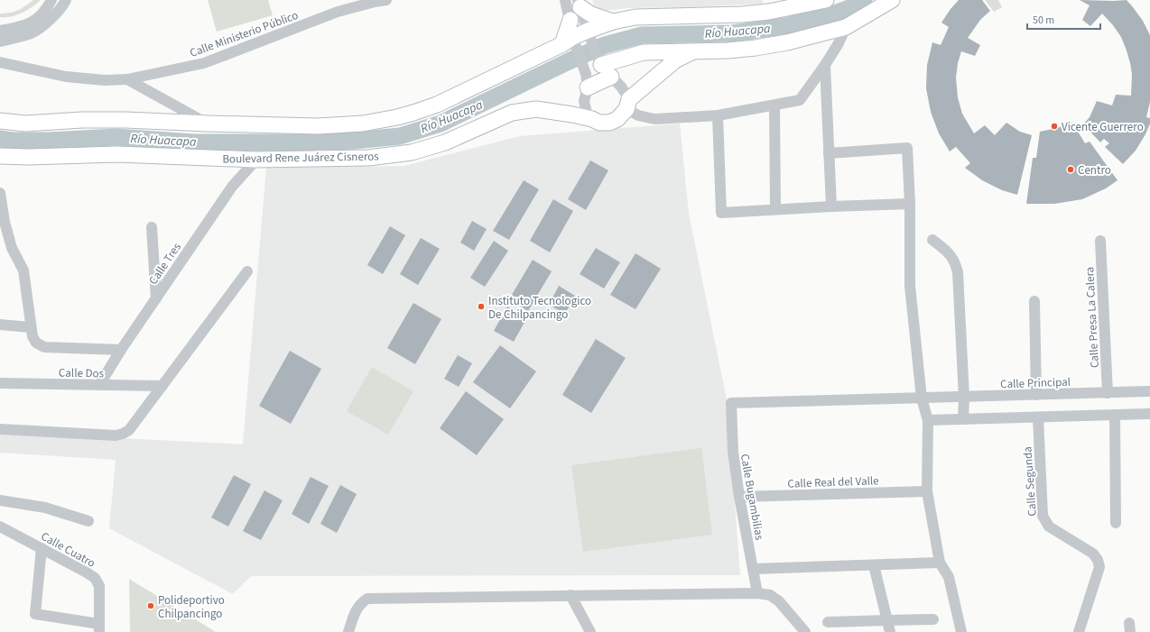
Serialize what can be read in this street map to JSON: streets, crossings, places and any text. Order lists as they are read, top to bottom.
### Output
{
  "streets": {
    "main road": ["Boulevard Rene Juárez Cisneros"],
    "street": [
      "Calle Ministerio Público",
      "Calle Tres",
      "Calle Presa La Calera",
      "Calle Dos",
      "Calle Principal",
      "Calle Real del Valle",
      "Calle Segunda",
      "Calle Bugambilias",
      "Calle Cuatro"
    ]
  },
  "crossings": [
    ["Boulevard Rene Juárez Cisneros", "Calle Tres"],
    ["Calle Tres", "Calle Dos"],
    ["Calle Presa La Calera", "Calle Principal"],
    ["Calle Principal", "Calle Bugambilias"],
    ["Calle Real del Valle", "Calle Bugambilias"]
  ],
  "water": ["Río Huacapa"],
  "places": [
    "Vicente Guerrero",
    "Centro",
    "Instituto Tecnologico De Chilpancingo",
    "Polideportivo Chilpancingo"
  ],
  "scale_bar": "50 m"
}
